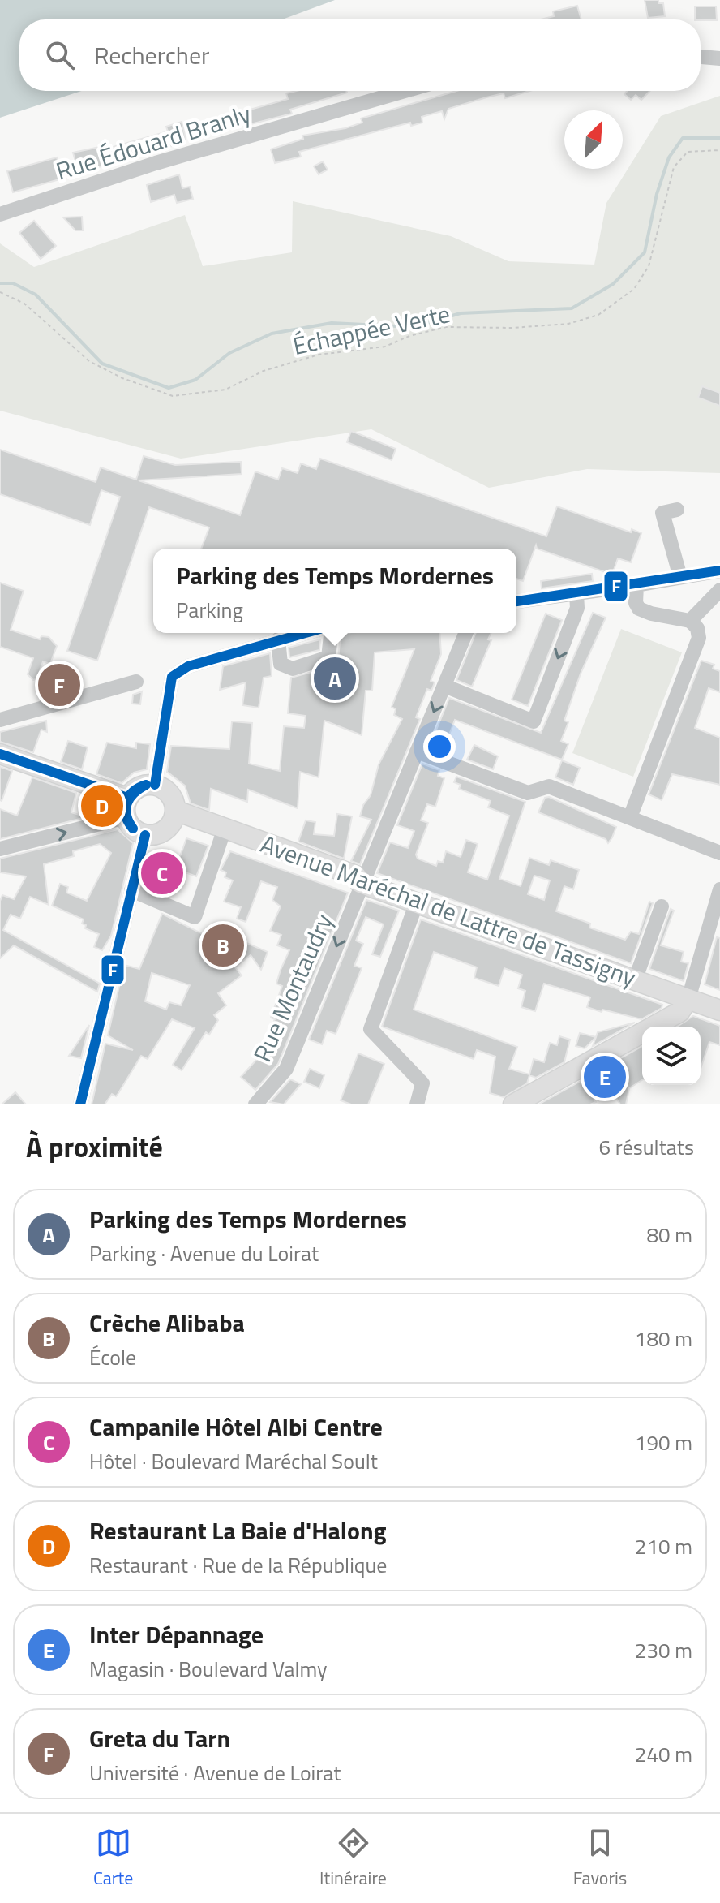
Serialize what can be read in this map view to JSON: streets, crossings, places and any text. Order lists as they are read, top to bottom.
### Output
{
  "streets": {
    "main road": ["Avenue Maréchal de Lattre de Tassigny"],
    "street": ["Rue Édouard Branly", "Rue Montaudry"],
    "path": ["Échappée Verte"]
  },
  "crossings": [
    ["Avenue Maréchal de Lattre de Tassigny", "Rue Montaudry"]
  ],
  "one_way": ["Rue Montaudry"],
  "lines": ["transit line F"],
  "north": "top right",
  "page": {
    "search": "Rechercher",
    "popup": ["Parking des Temps Mordernes", "Parking"],
    "pins": [
      "A",
      "F",
      "D",
      "C",
      "B",
      "E"
    ],
    "heading": ["À proximité", "6 résultats"],
    "list": [
      {
        "mark": "A",
        "name": "Parking des Temps Mordernes",
        "note": "Parking · Avenue du Loirat",
        "value": "80 m"
      },
      {
        "mark": "B",
        "name": "Crèche Alibaba",
        "note": "École",
        "value": "180 m"
      },
      {
        "mark": "C",
        "name": "Campanile Hôtel Albi Centre",
        "note": "Hôtel · Boulevard Maréchal Soult",
        "value": "190 m"
      },
      {
        "mark": "D",
        "name": "Restaurant La Baie d'Halong",
        "note": "Restaurant · Rue de la République",
        "value": "210 m"
      },
      {
        "mark": "E",
        "name": "Inter Dépannage",
        "note": "Magasin · Boulevard Valmy",
        "value": "230 m"
      },
      {
        "mark": "F",
        "name": "Greta du Tarn",
        "note": "Université · Avenue de Loirat",
        "value": "240 m"
      }
    ],
    "nav": ["Carte", "Itinéraire", "Favoris"]
  }
}
